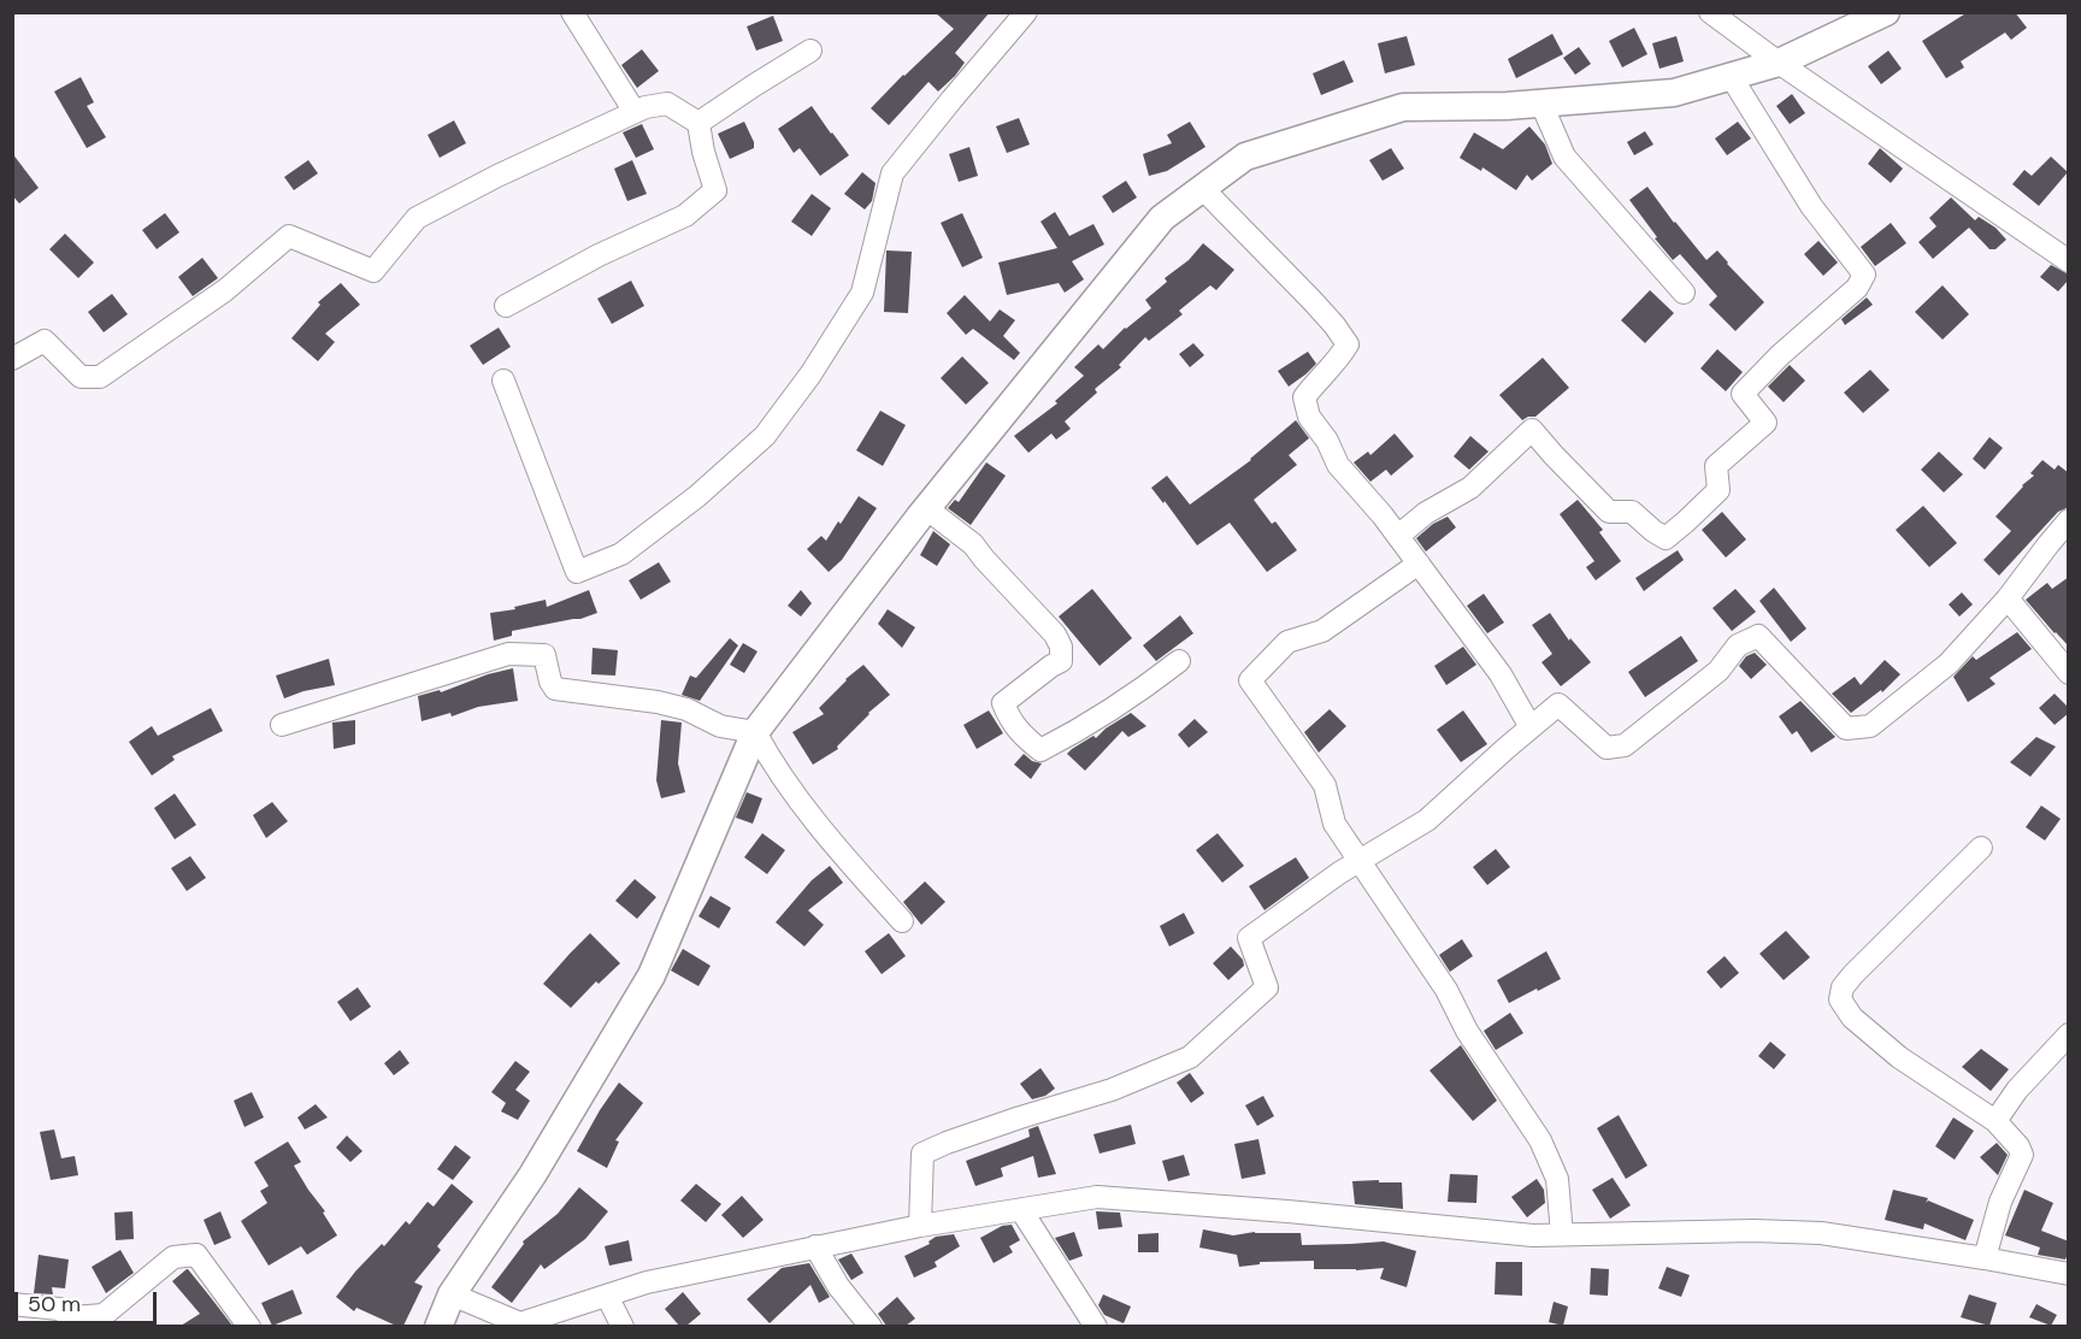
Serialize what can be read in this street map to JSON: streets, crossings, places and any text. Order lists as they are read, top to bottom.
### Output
{
  "scale_bar": "50 m"
}
